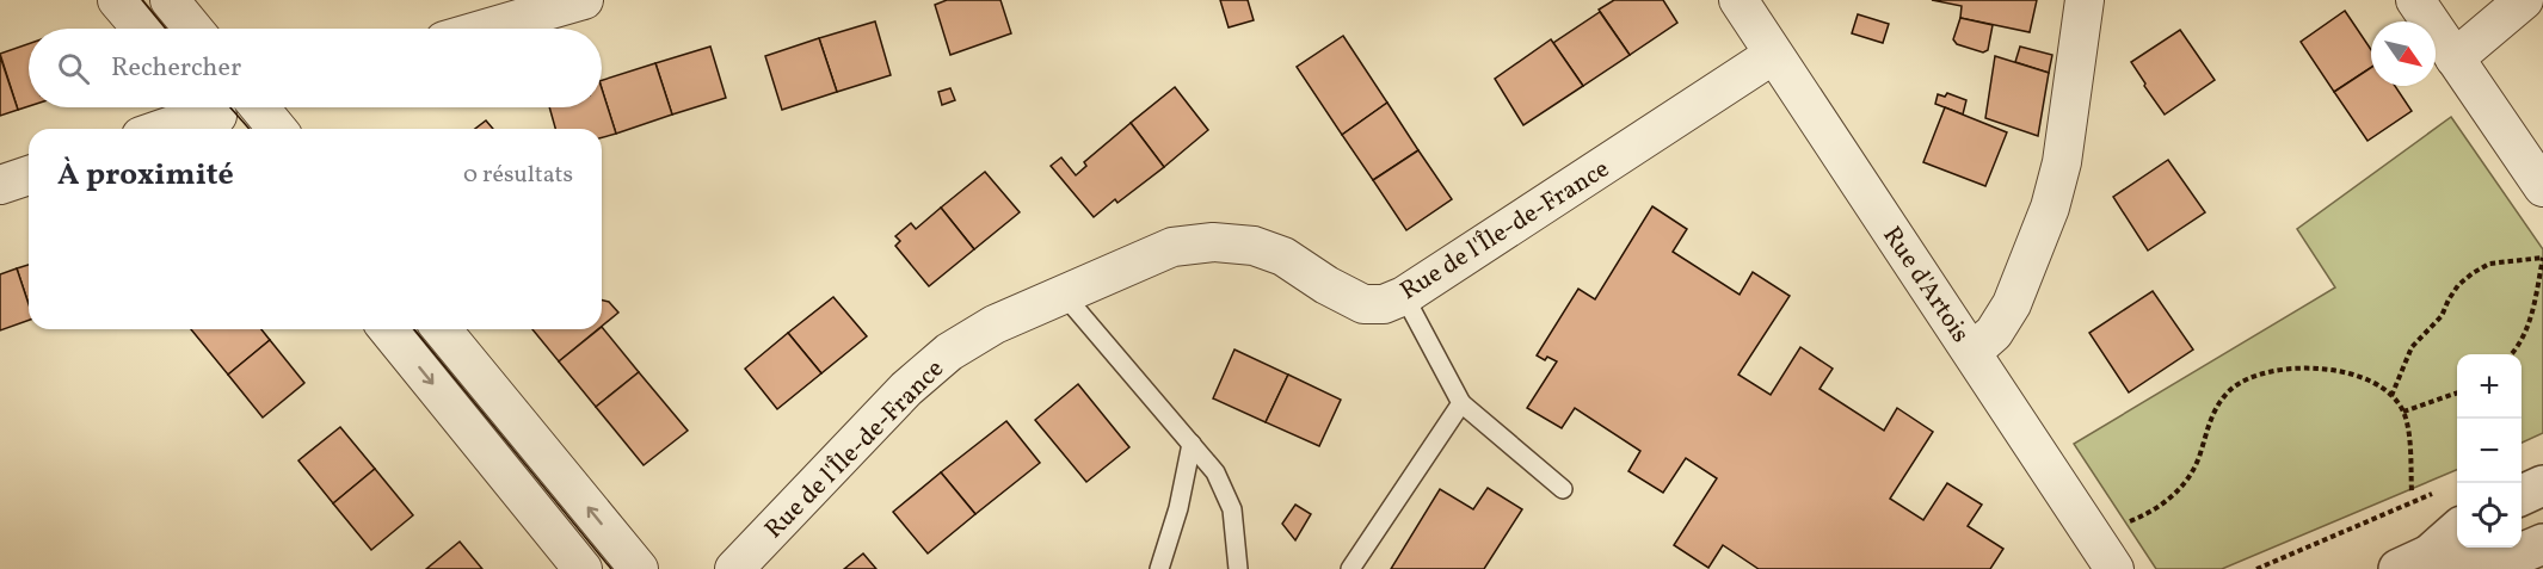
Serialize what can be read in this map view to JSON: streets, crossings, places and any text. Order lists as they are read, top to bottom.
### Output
{
  "streets": {
    "street": ["Rue de l'Île-de-France", "Rue d'Artois"]
  },
  "crossings": [
    ["Rue de l'Île-de-France", "Rue d'Artois"]
  ],
  "north": "bottom right",
  "page": {
    "search": "Rechercher",
    "heading": ["À proximité", "0 résultats"],
    "map_buttons": ["+", "−"]
  }
}
